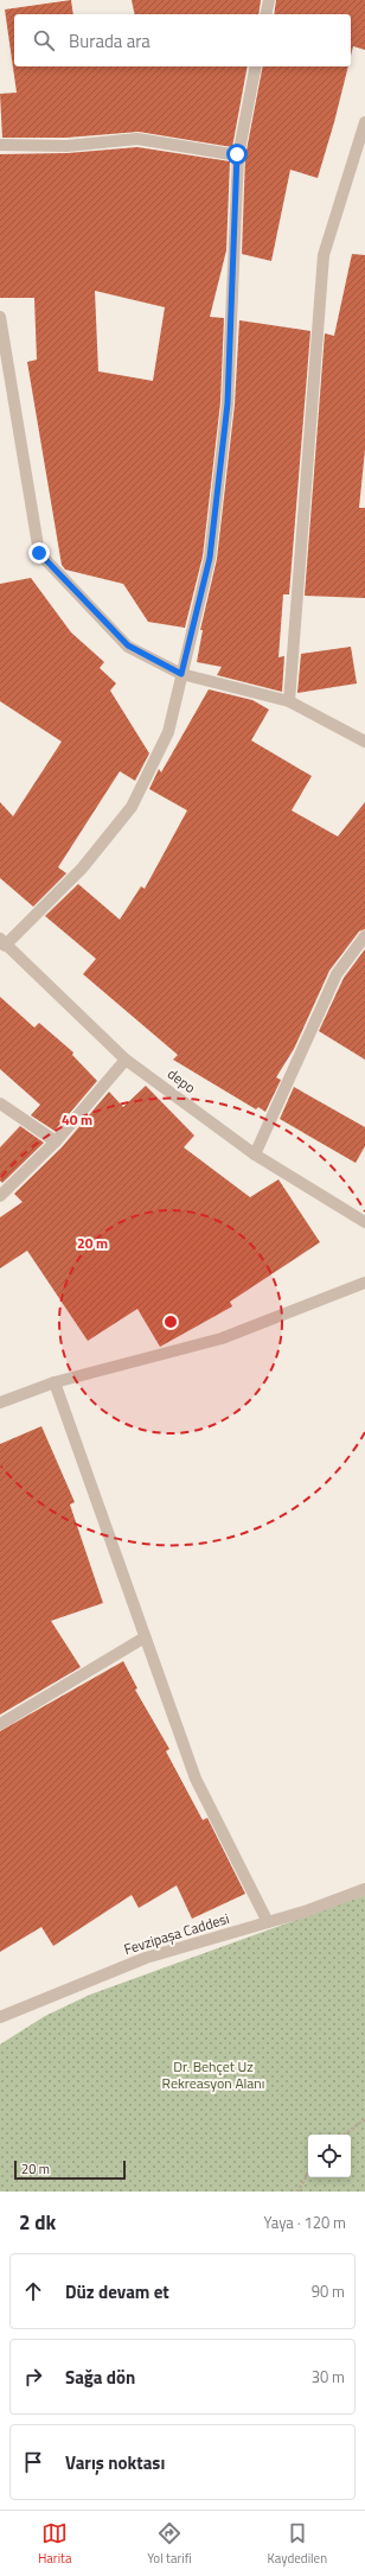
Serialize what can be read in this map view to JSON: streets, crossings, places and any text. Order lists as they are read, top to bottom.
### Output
{
  "streets": {
    "street": ["depo", "Fevzipaşa Caddesi"]
  },
  "parks": ["Dr. Behçet Uz Rekreasyon Alanı"],
  "scale_bar": "20 m",
  "page": {
    "search": "Burada ara",
    "scale": "20 m",
    "heading": ["2 dk", "Yaya · 120 m"],
    "list": [
      ["Düz devam et", "90 m"],
      ["Sağa dön", "30 m"],
      "Varış noktası"
    ],
    "nav": ["Harita", "Yol tarifi", "Kaydedilen"]
  },
  "rings": ["40 m", "20 m"]
}
